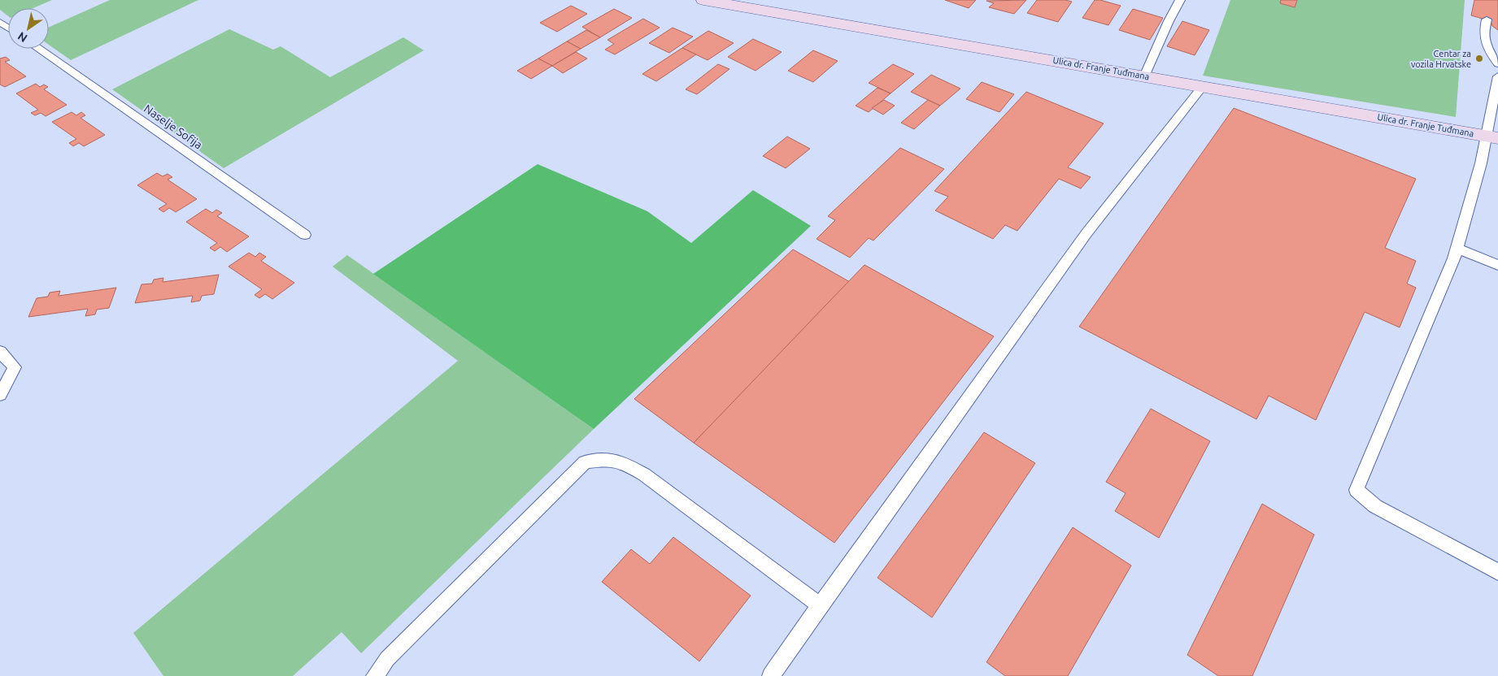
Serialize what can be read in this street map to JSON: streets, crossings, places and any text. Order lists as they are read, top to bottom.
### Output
{
  "streets": {
    "main road": ["Ulica dr. Franje Tuđmana"],
    "lane": ["Naselje Sofija"]
  },
  "places": ["Centar za vozila Hrvatske"],
  "north": "bottom left"
}
